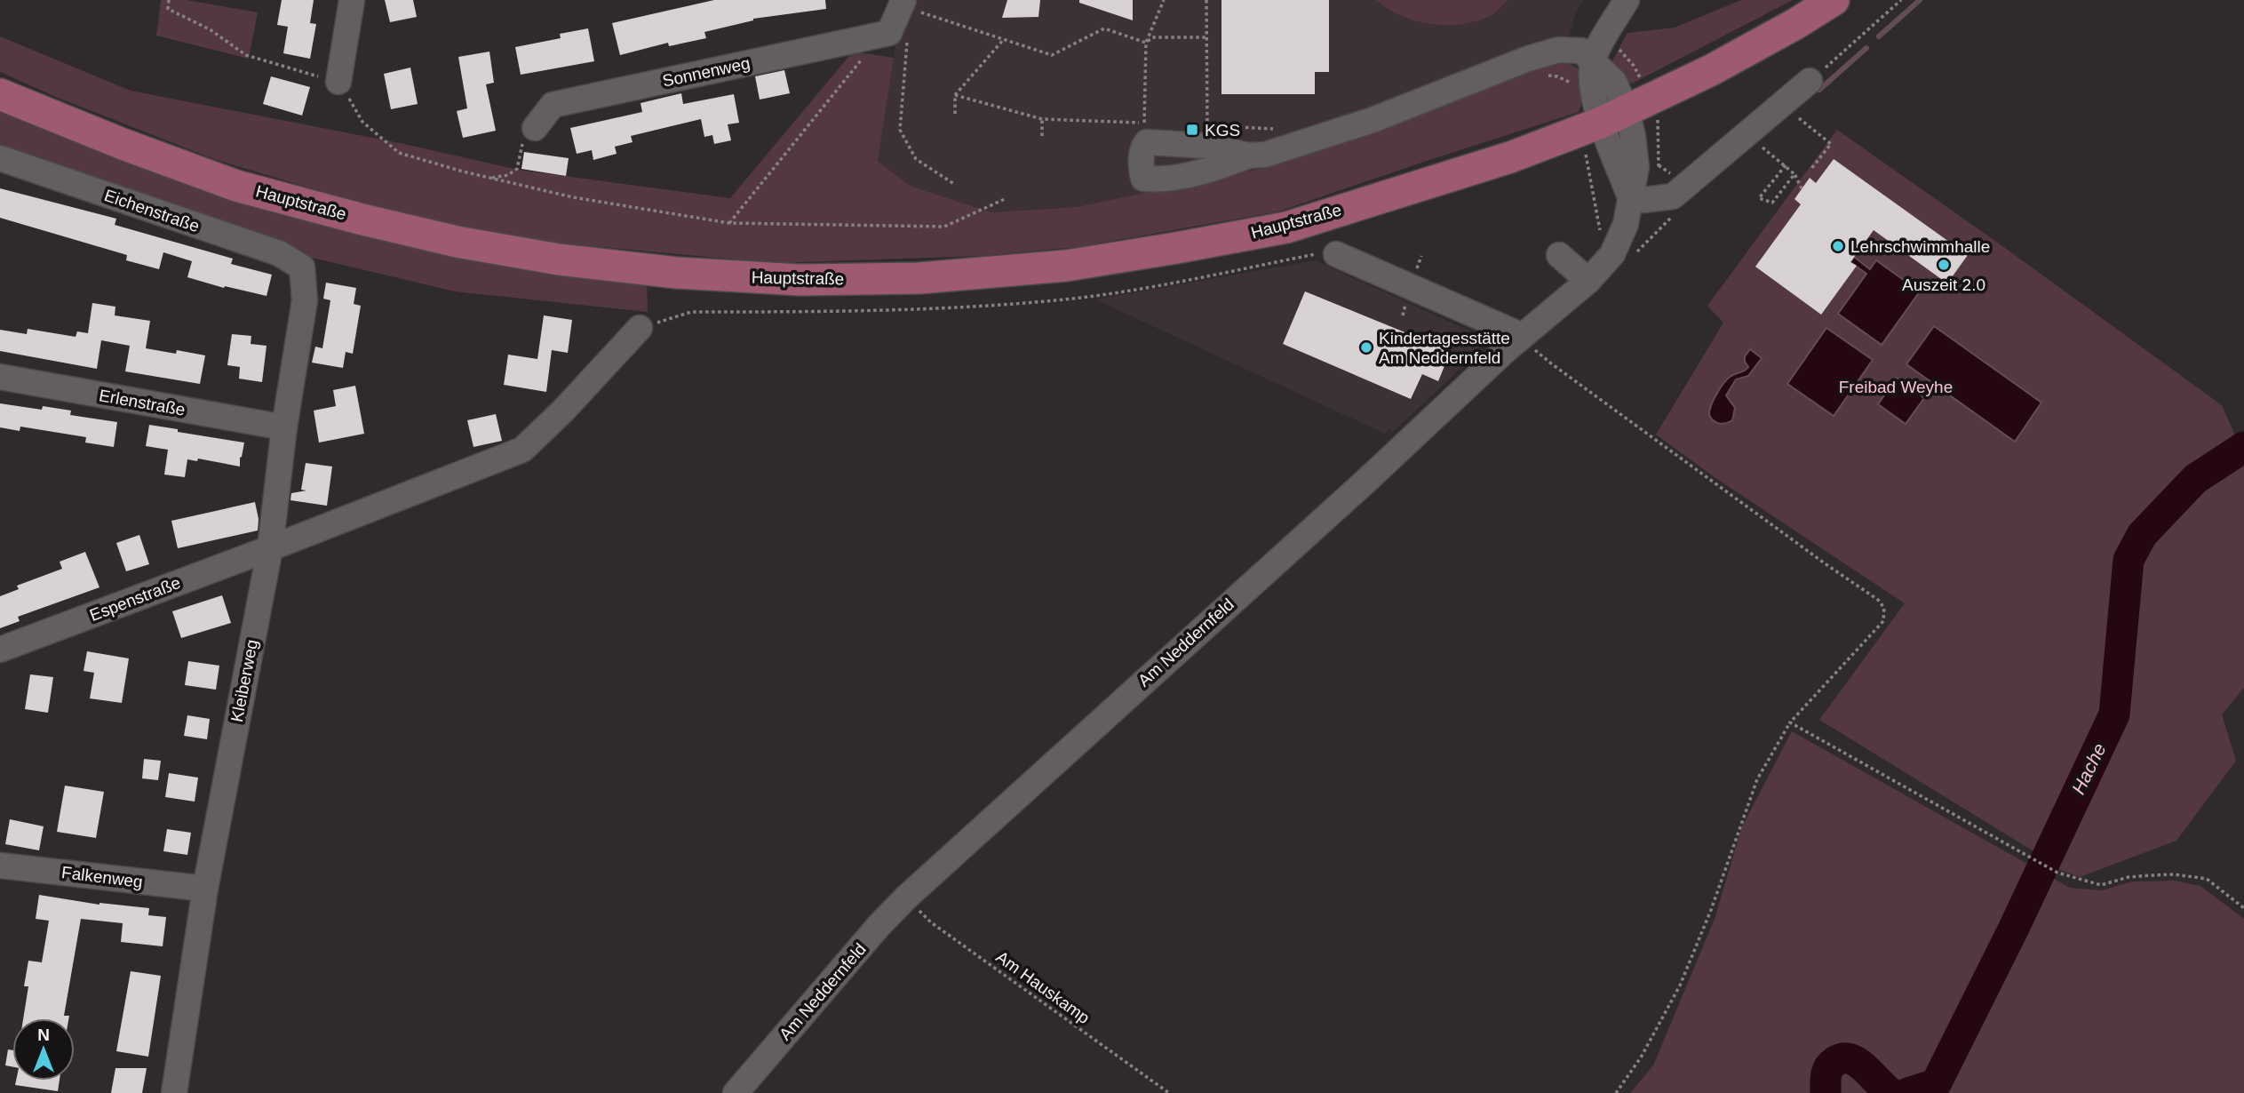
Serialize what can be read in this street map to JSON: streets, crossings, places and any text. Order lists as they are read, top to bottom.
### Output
{
  "streets": {
    "main road": ["Hauptstraße"],
    "street": [
      "Sonnenweg",
      "Eichenstraße",
      "Erlenstraße",
      "Espenstraße",
      "Am Neddernfeld",
      "Kleiberweg",
      "Falkenweg"
    ],
    "path": ["Am Hauskamp"]
  },
  "crossings": [
    ["Eichenstraße", "Kleiberweg"],
    ["Erlenstraße", "Kleiberweg"],
    ["Espenstraße", "Kleiberweg"],
    ["Am Neddernfeld", "Am Hauskamp"],
    ["Kleiberweg", "Falkenweg"]
  ],
  "water": ["Hache"],
  "parks": ["Freibad Weyhe"],
  "places": {
    "transit": ["KGS"],
    "other": ["Lehrschwimmhalle", "Auszeit 2.0", "Kindertagesstätte Am Neddernfeld"]
  },
  "north": "top"
}
